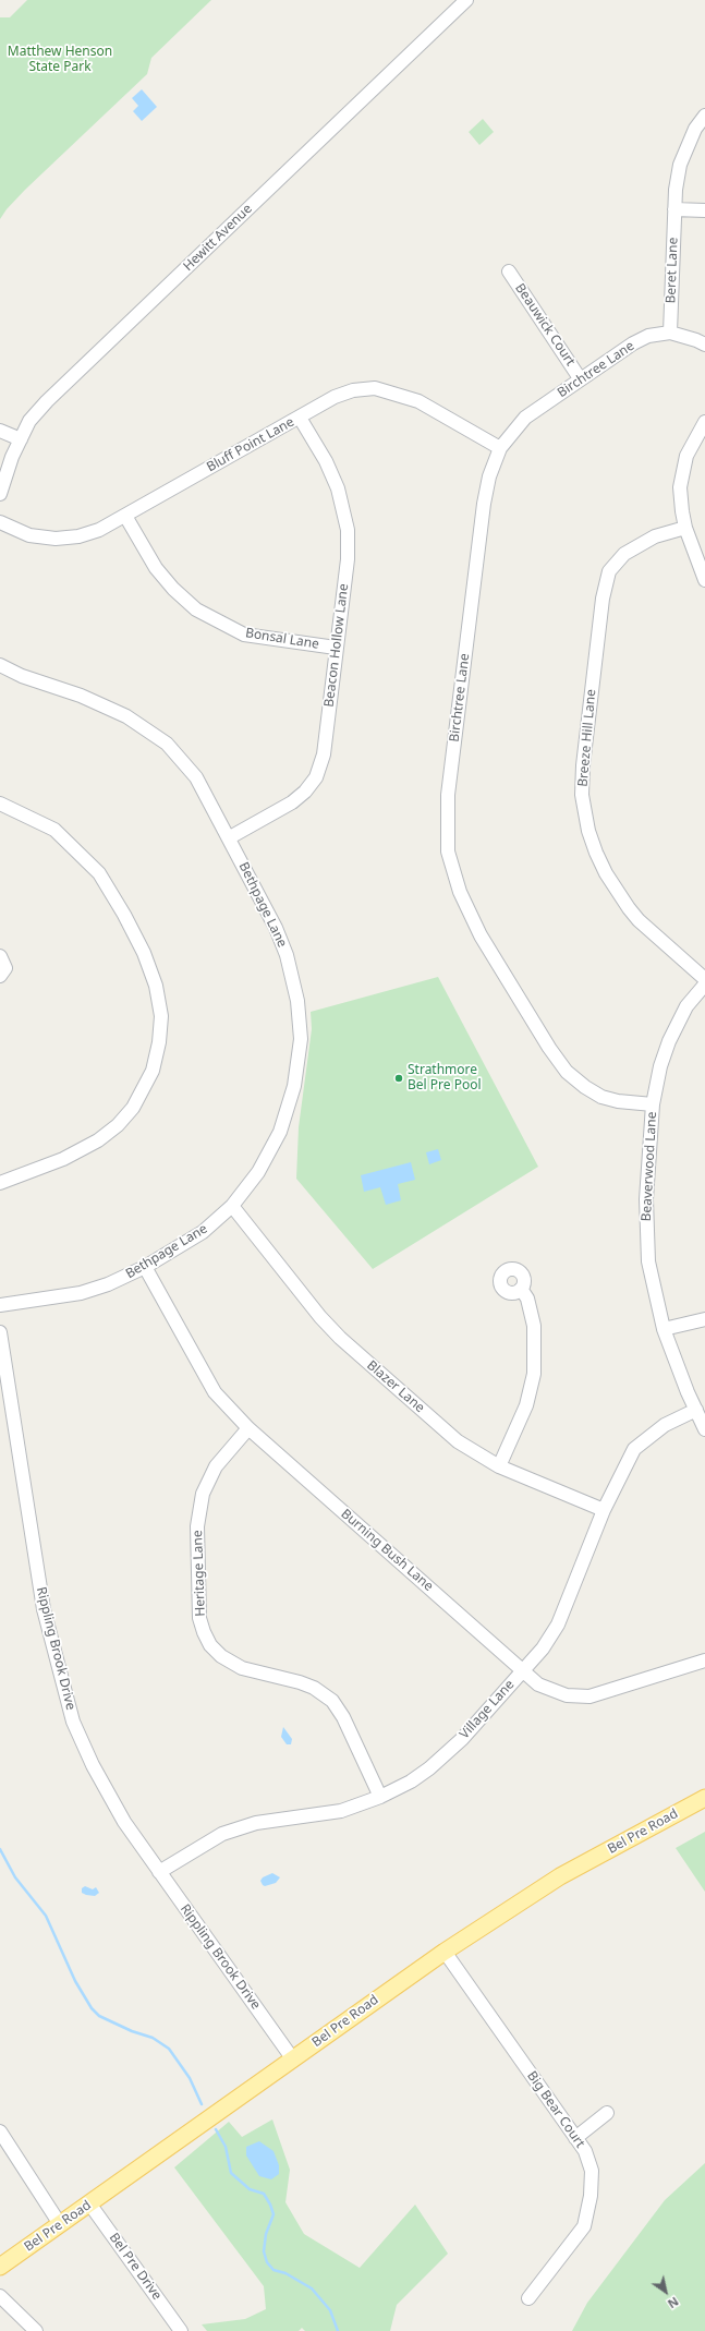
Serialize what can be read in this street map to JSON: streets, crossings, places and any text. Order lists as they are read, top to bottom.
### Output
{
  "streets": {
    "main road": ["Bel Pre Road"],
    "street": [
      "Hewitt Avenue",
      "Beret Lane",
      "Beauwick Court",
      "Birchtree Lane",
      "Bluff Point Lane",
      "Bonsal Lane",
      "Beacon Hollow Lane",
      "Breeze Hill Lane",
      "Bethpage Lane",
      "Beaverwood Lane",
      "Blazer Lane",
      "Burning Bush Lane",
      "Heritage Lane",
      "Rippling Brook Drive",
      "Village Lane",
      "Big Bear Court",
      "Bel Pre Drive"
    ]
  },
  "crossings": [
    ["Beret Lane", "Birchtree Lane"],
    ["Beauwick Court", "Birchtree Lane"],
    ["Birchtree Lane", "Bluff Point Lane"],
    ["Birchtree Lane", "Beaverwood Lane"],
    ["Bluff Point Lane", "Bonsal Lane"],
    ["Bluff Point Lane", "Beacon Hollow Lane"],
    ["Bonsal Lane", "Beacon Hollow Lane"],
    ["Beacon Hollow Lane", "Bethpage Lane"],
    ["Bethpage Lane", "Blazer Lane"],
    ["Bethpage Lane", "Burning Bush Lane"],
    ["Beaverwood Lane", "Village Lane"],
    ["Blazer Lane", "Village Lane"],
    ["Burning Bush Lane", "Heritage Lane"],
    ["Burning Bush Lane", "Village Lane"],
    ["Heritage Lane", "Village Lane"],
    ["Rippling Brook Drive", "Village Lane"],
    ["Rippling Brook Drive", "Bel Pre Road"],
    ["Bel Pre Road", "Big Bear Court"],
    ["Bel Pre Road", "Bel Pre Drive"]
  ],
  "parks": ["Matthew Henson State Park"],
  "places": ["Strathmore Bel Pre Pool"],
  "north": "bottom right"
}
